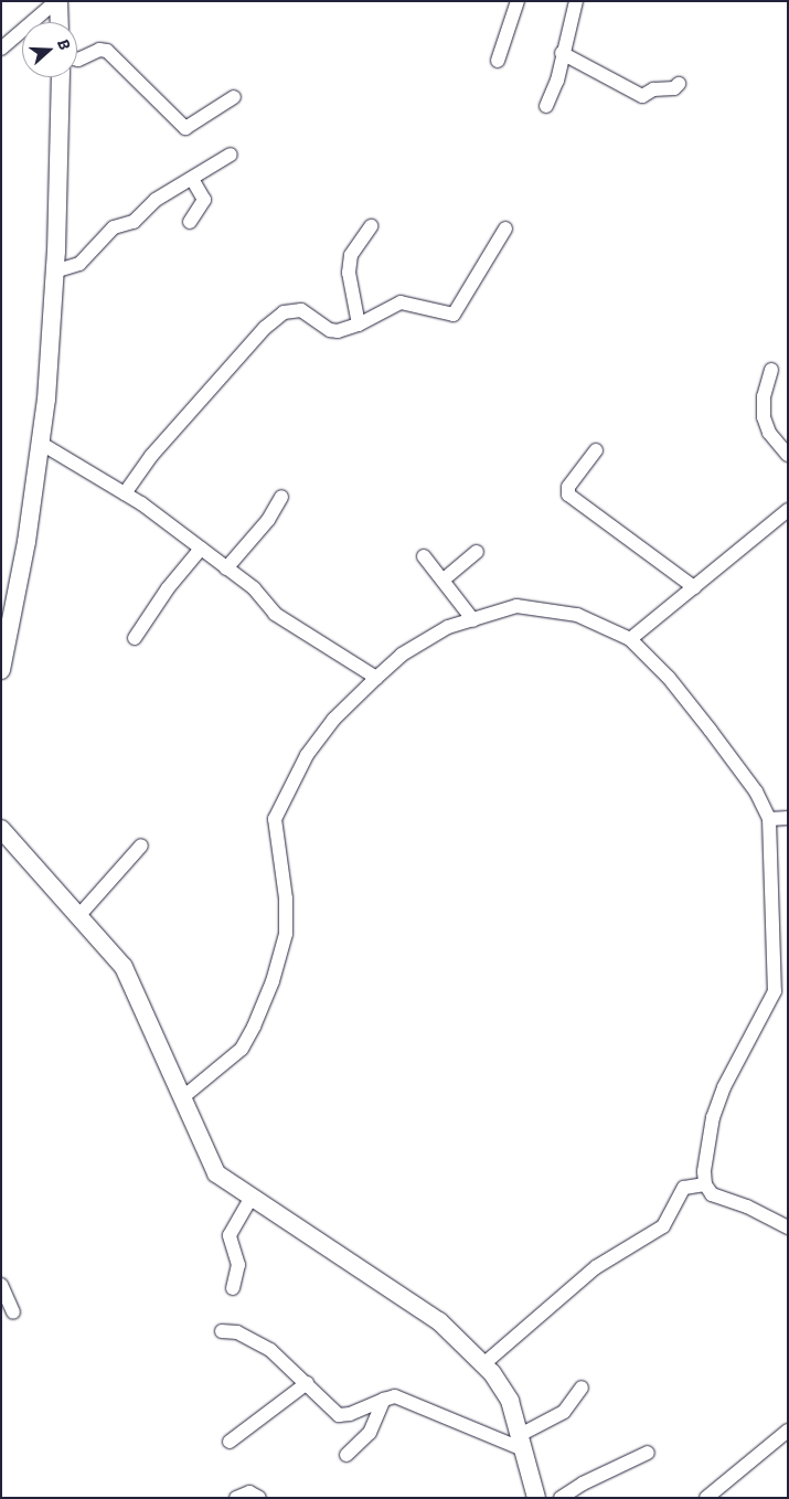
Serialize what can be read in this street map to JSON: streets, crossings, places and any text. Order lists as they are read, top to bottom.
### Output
{
  "north": "right"
}
